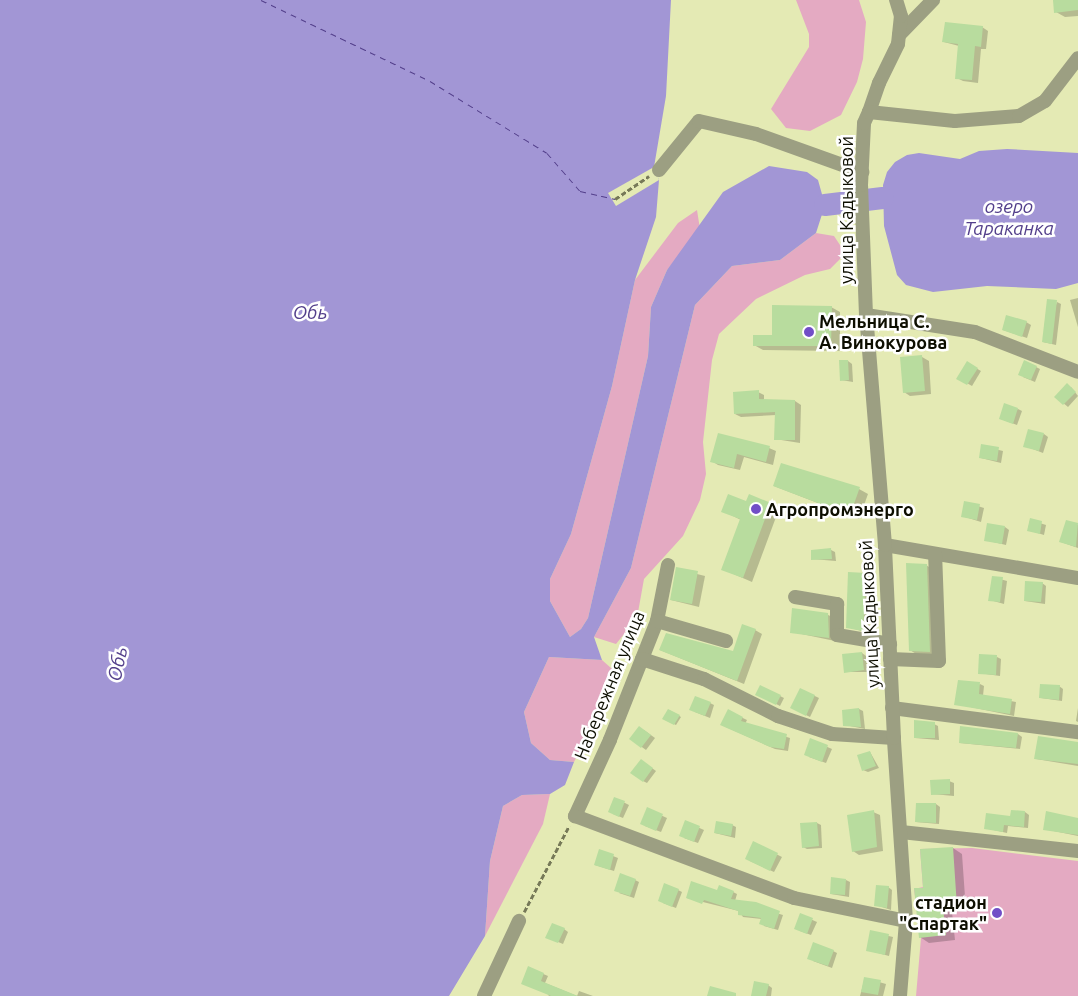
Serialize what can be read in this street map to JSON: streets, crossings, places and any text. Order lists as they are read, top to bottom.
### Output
{
  "streets": {
    "street": ["улица Кадыковой", "Набережная улица"]
  },
  "water": ["озеро Тараканка", "Обь"],
  "places": ["Мельница С. А. Винокурова", "Агропромэнерго", "стадион \"Спартак\""]
}
